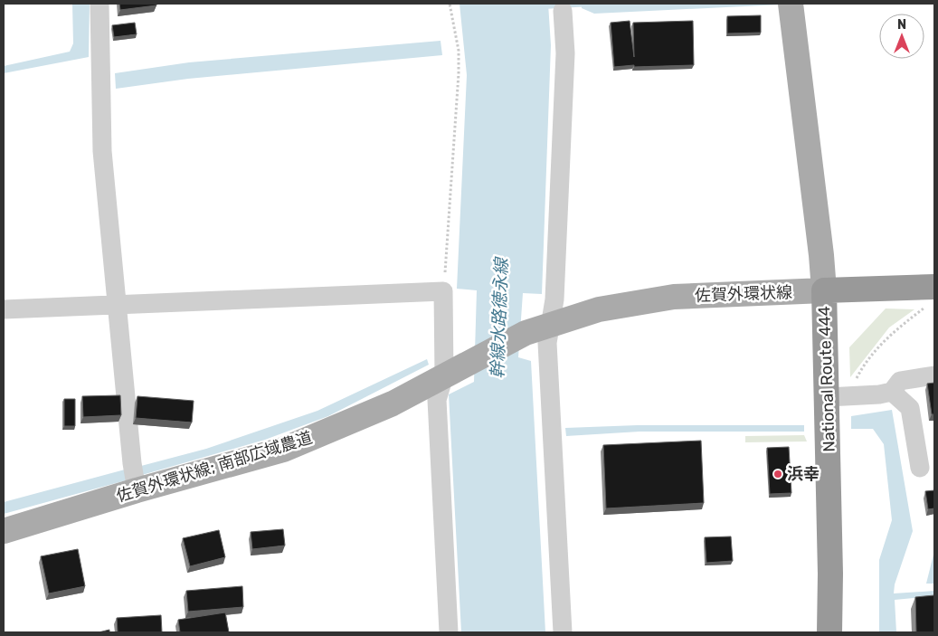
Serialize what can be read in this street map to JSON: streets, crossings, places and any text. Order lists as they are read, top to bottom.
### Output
{
  "streets": {
    "highway": ["National Route 444"],
    "main road": ["佐賀外環状線", "佐賀外環状線; 南部広域農道"]
  },
  "crossings": [
    ["佐賀外環状線", "National Route 444"],
    ["佐賀外環状線", "佐賀外環状線; 南部広域農道"]
  ],
  "water": ["幹線水路徳永線"],
  "places": ["浜幸"],
  "north": "top"
}
